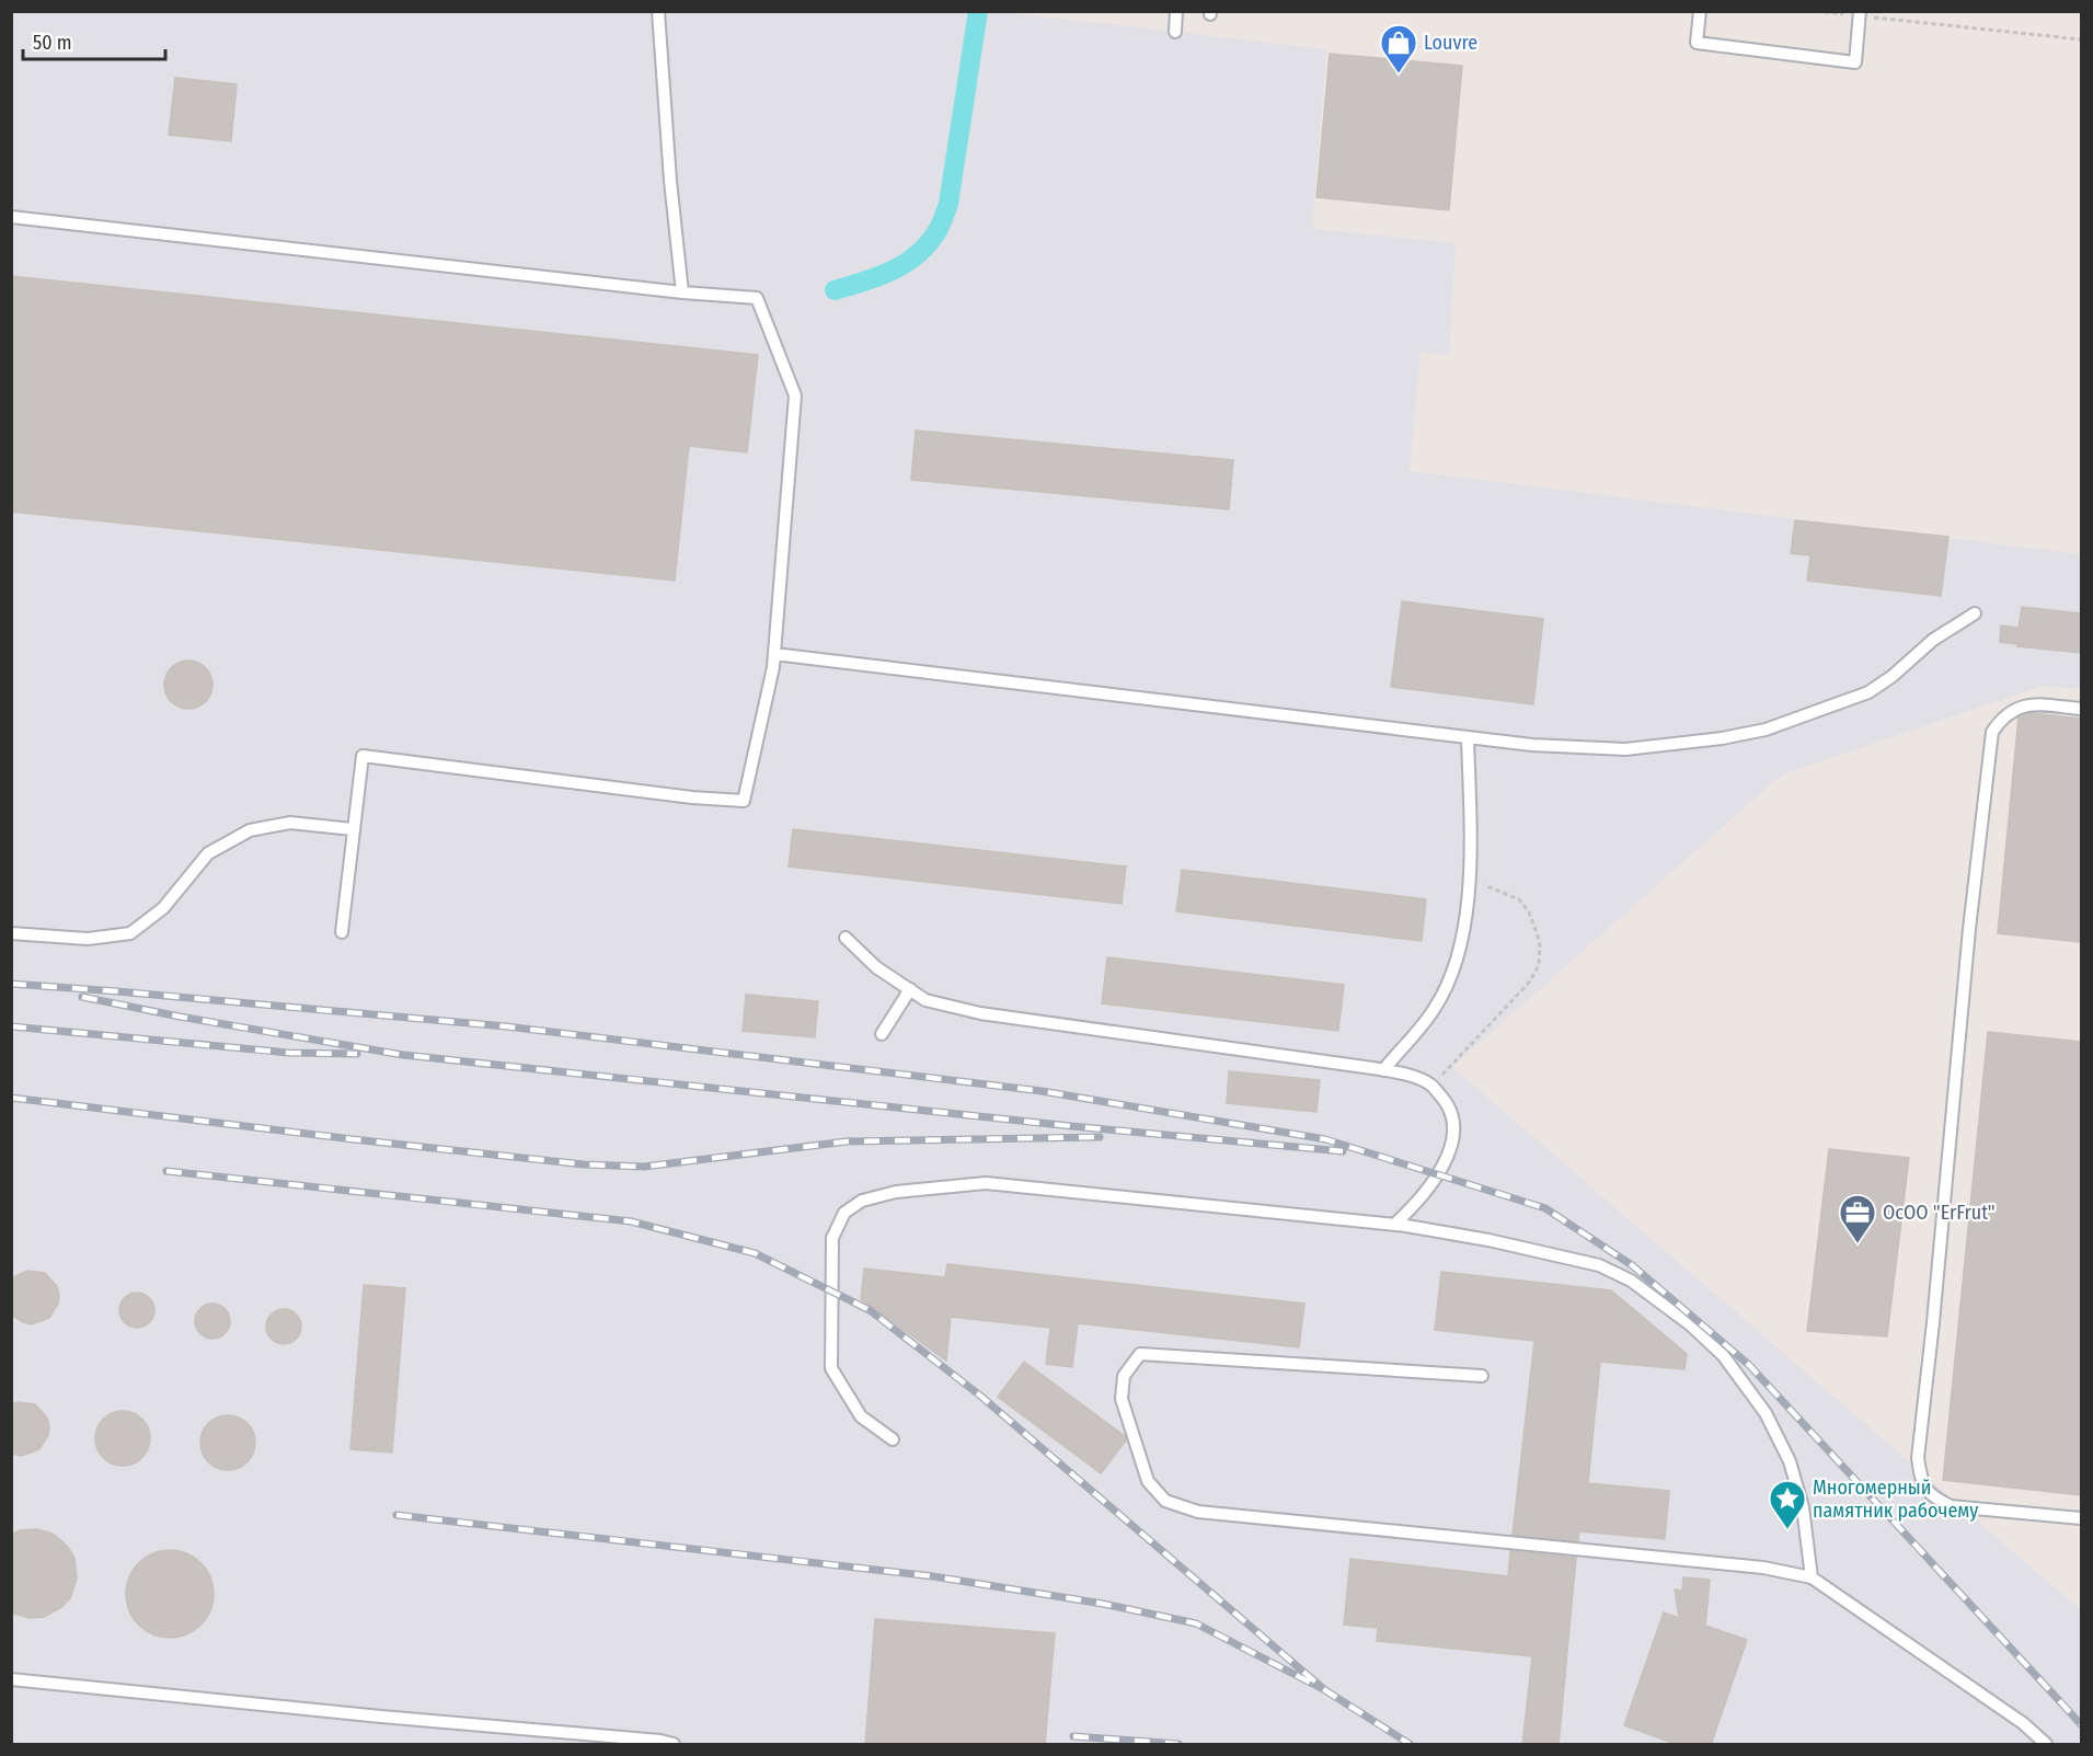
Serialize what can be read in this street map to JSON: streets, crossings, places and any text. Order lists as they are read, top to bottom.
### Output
{
  "places": {
    "shop": ["Louvre"],
    "office": ["ОсОО \"ErFrut\""],
    "place": ["Многомерный памятник рабочему"]
  },
  "scale_bar": "50 m"
}
